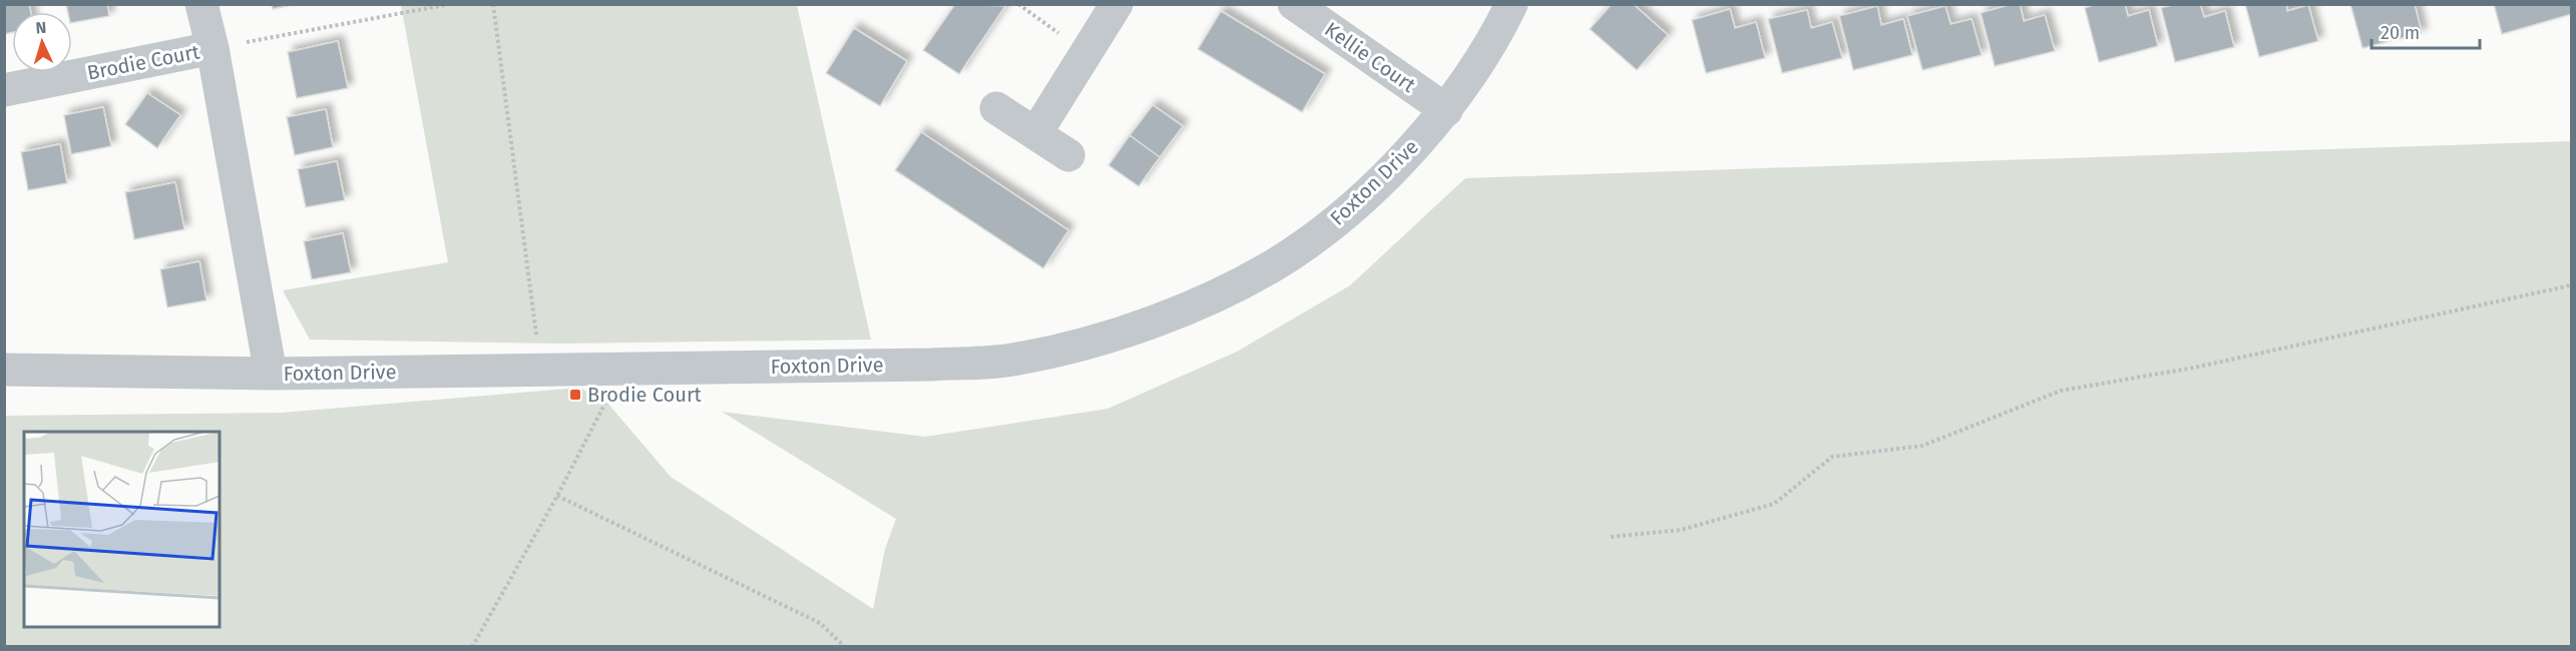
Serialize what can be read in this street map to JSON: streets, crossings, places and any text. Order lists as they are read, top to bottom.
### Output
{
  "streets": {
    "street": ["Kellie Court", "Brodie Court", "Foxton Drive"]
  },
  "crossings": [
    ["Kellie Court", "Foxton Drive"],
    ["Brodie Court", "Foxton Drive"]
  ],
  "places": {
    "transit": ["Brodie Court"]
  },
  "scale_bar": "20 m",
  "north": "top"
}
